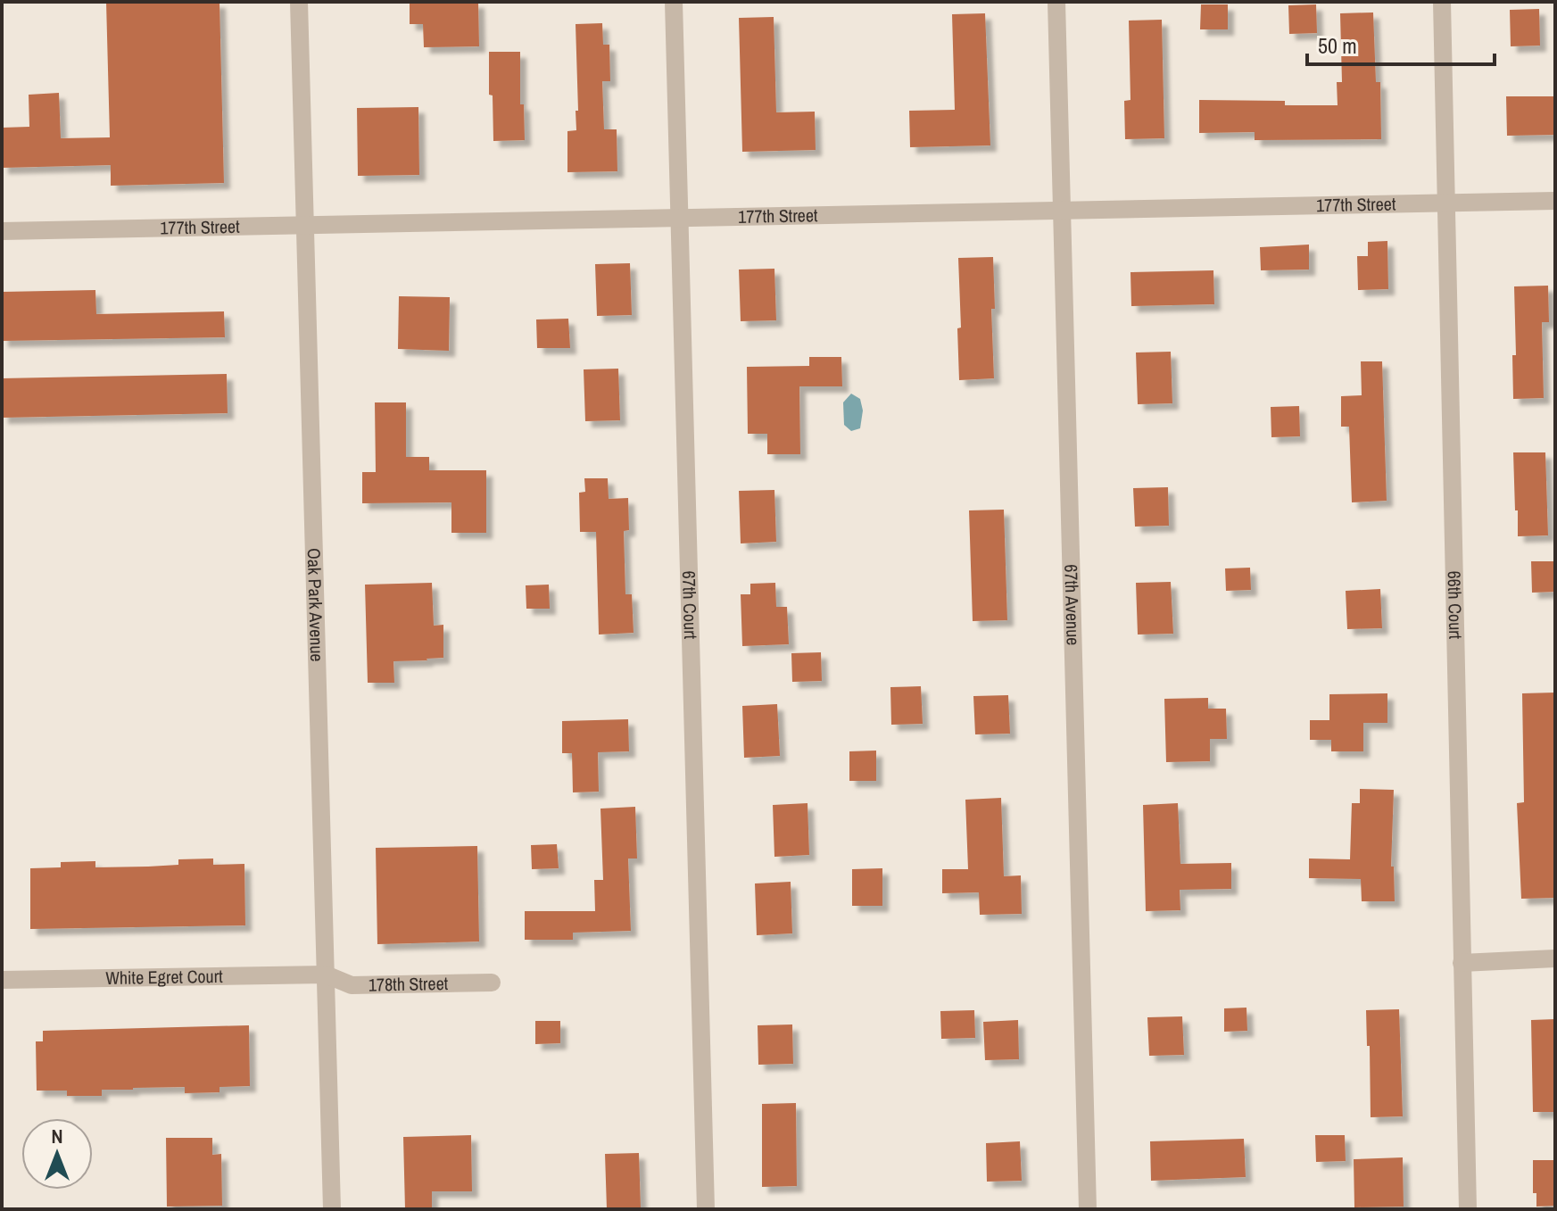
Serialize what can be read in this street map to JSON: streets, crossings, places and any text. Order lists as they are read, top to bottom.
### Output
{
  "streets": {
    "street": [
      "177th Street",
      "67th Court",
      "67th Avenue",
      "Oak Park Avenue",
      "66th Court",
      "White Egret Court",
      "178th Street"
    ]
  },
  "crossings": [
    ["177th Street", "67th Court"],
    ["177th Street", "67th Avenue"],
    ["177th Street", "Oak Park Avenue"],
    ["177th Street", "66th Court"],
    ["Oak Park Avenue", "White Egret Court"],
    ["Oak Park Avenue", "178th Street"],
    ["White Egret Court", "178th Street"]
  ],
  "scale_bar": "50 m",
  "north": "top"
}
